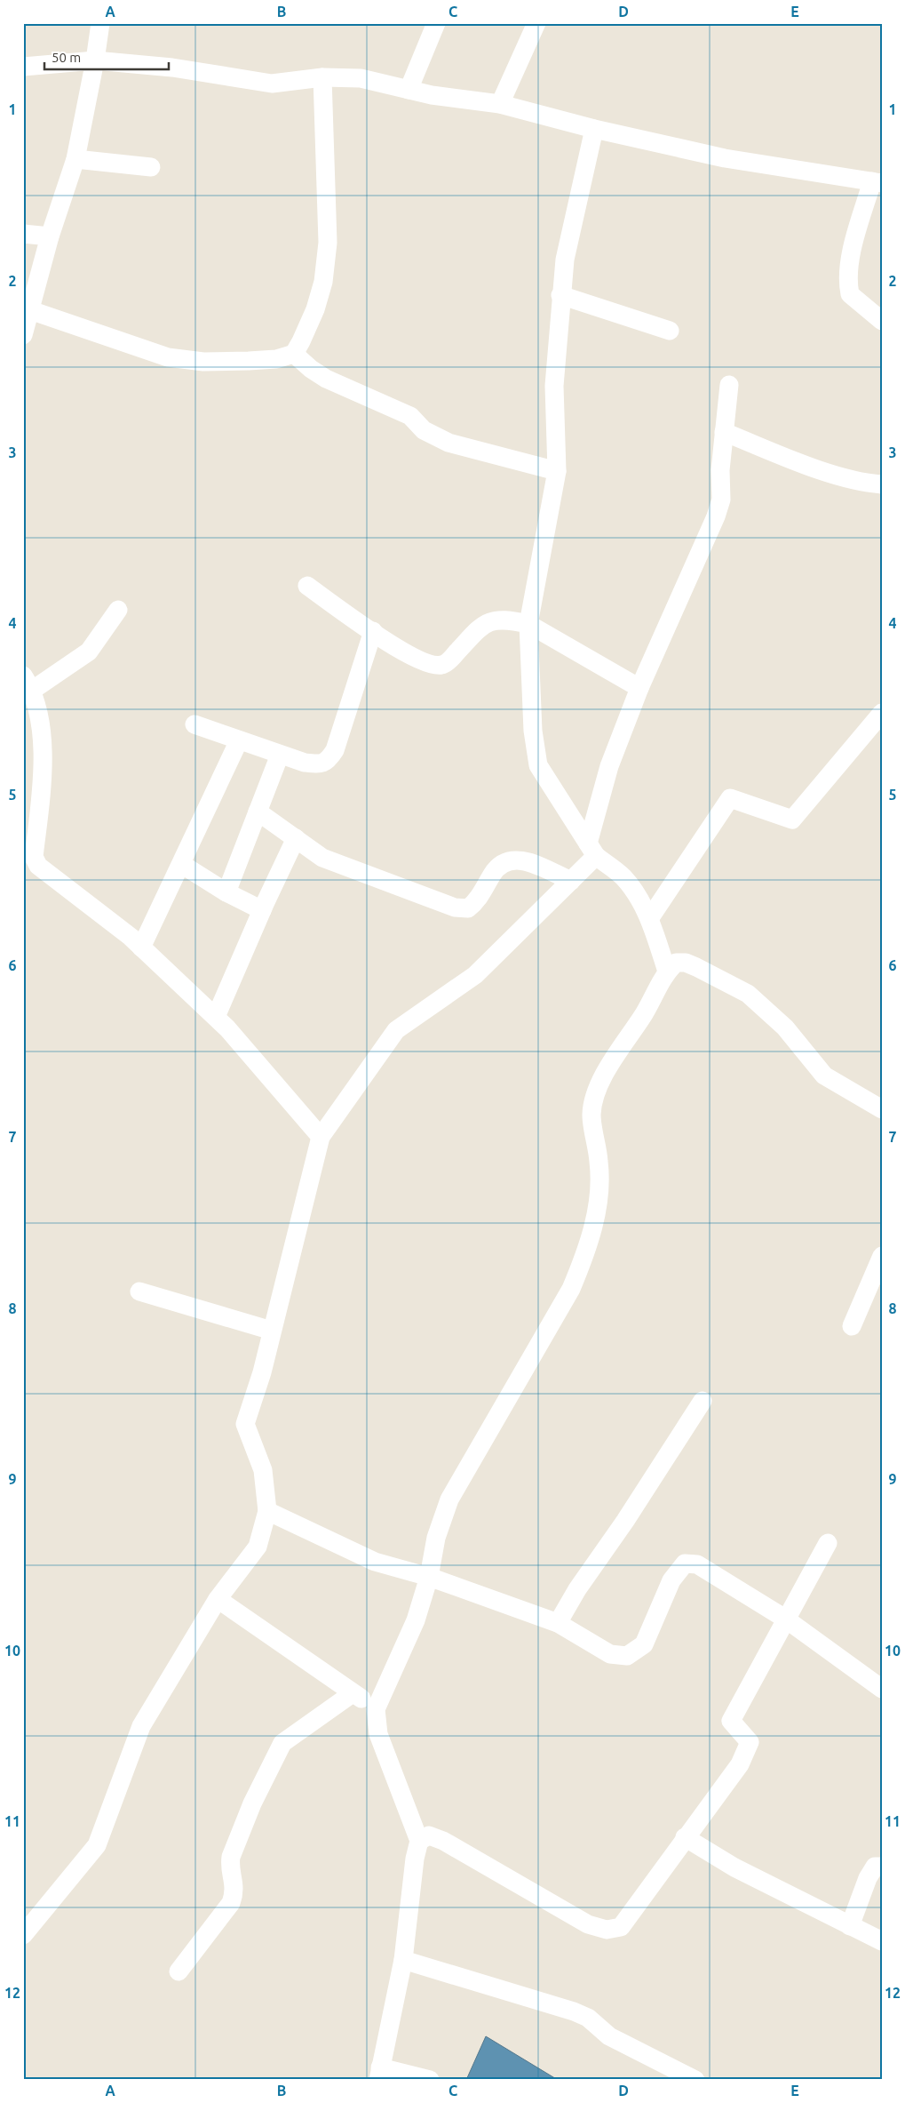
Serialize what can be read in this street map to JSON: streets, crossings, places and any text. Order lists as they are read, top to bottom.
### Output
{
  "scale_bar": "50 m",
  "grid": {
    "columns": [
      "A",
      "B",
      "C",
      "D",
      "E"
    ],
    "rows": [
      "1",
      "2",
      "3",
      "4",
      "5",
      "6",
      "7",
      "8",
      "9",
      "10",
      "11",
      "12"
    ]
  }
}
